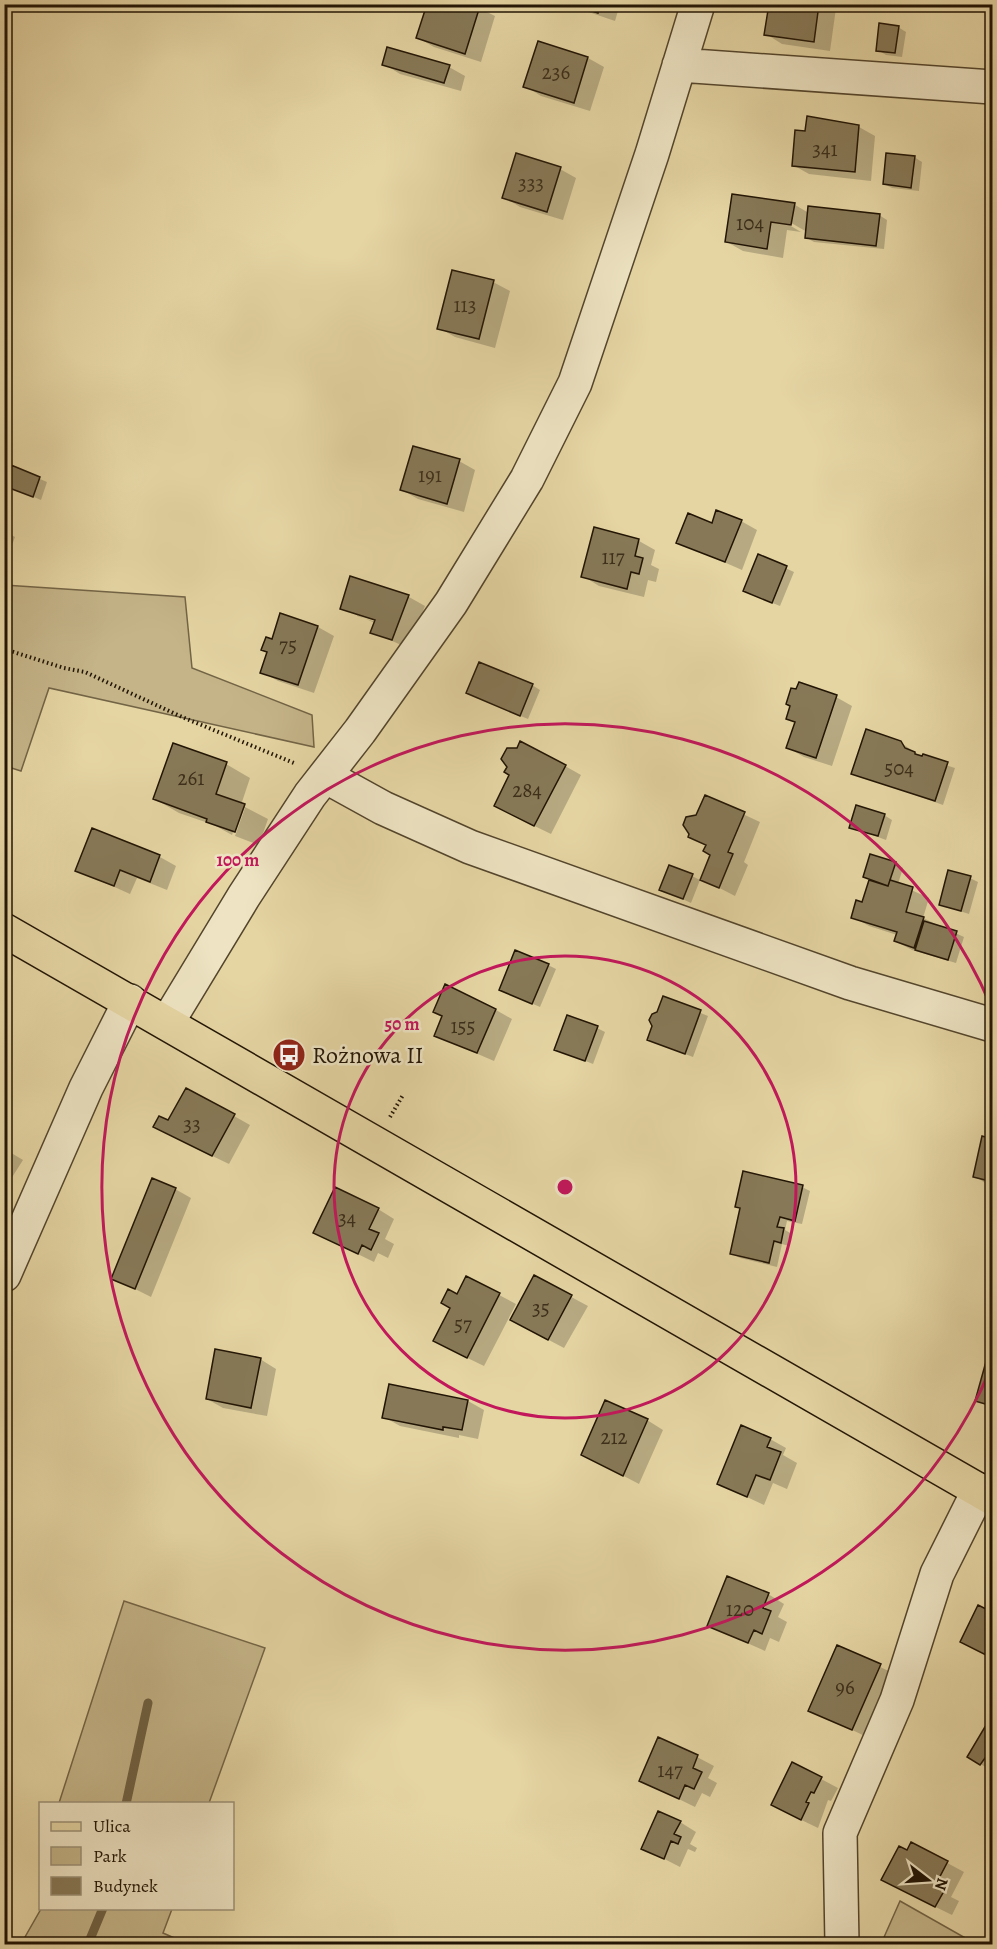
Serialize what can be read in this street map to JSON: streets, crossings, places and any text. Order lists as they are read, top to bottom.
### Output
{
  "places": {
    "bus stop": ["Rożnowa II"]
  },
  "house_numbers": [
    "236",
    "341",
    "333",
    "104",
    "113",
    "191",
    "117",
    "75",
    "504",
    "261",
    "284",
    "155",
    "33",
    "34",
    "35",
    "57",
    "212",
    "120",
    "96",
    "147"
  ],
  "legend": ["Ulica", "Park", "Budynek"],
  "north": "right",
  "rings": ["100 m", "50 m"]
}
